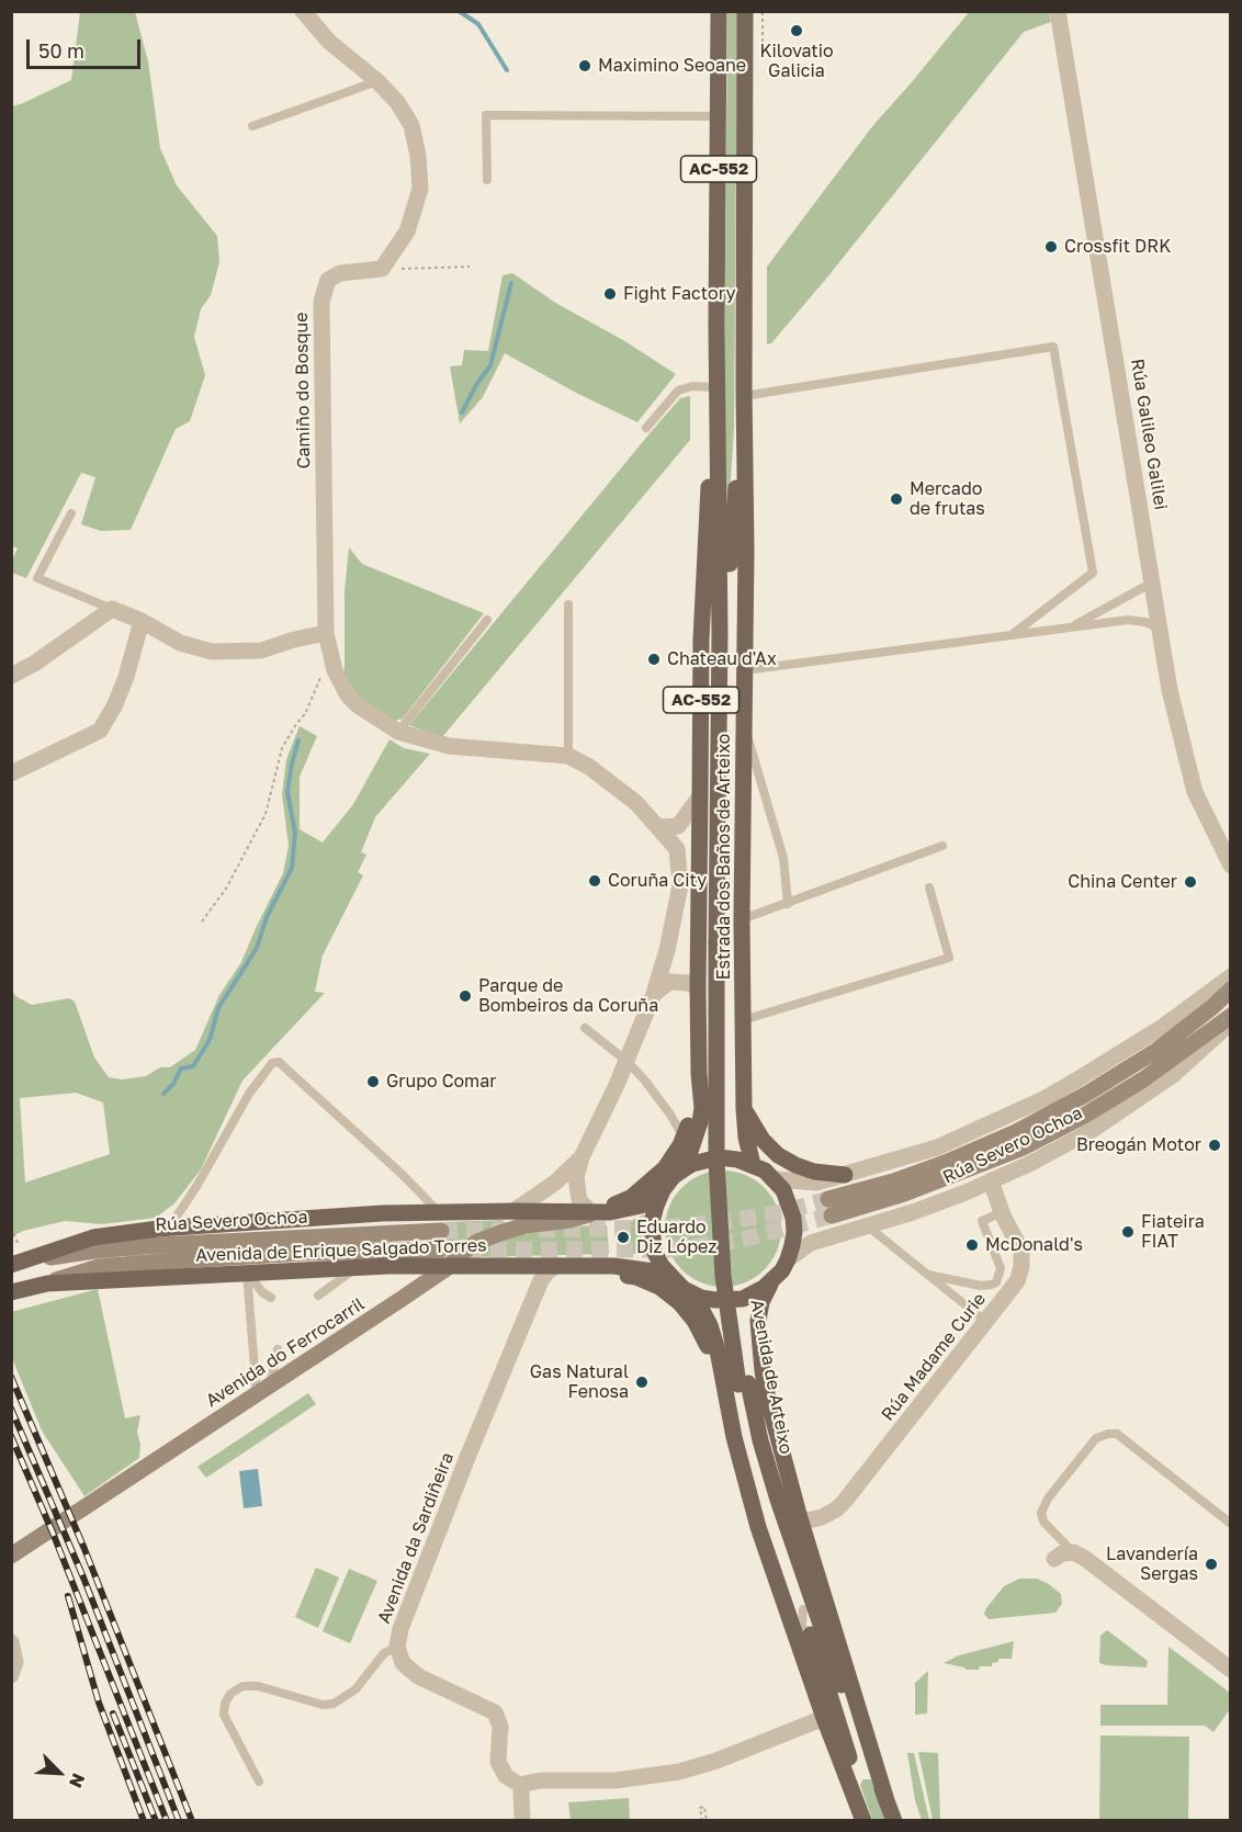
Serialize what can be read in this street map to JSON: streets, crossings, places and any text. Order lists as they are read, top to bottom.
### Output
{
  "streets": {
    "main road": [
      "AC-552",
      "Estrada dos Baños de Arteixo",
      "Rúa Severo Ochoa",
      "Avenida de Enrique Salgado Torres",
      "Avenida do Ferrocarril",
      "Avenida de Arteixo"
    ],
    "street": [
      "Camiño do Bosque",
      "Rúa Galileo Galilei",
      "Rúa Madame Curie",
      "Avenida da Sardiñeira"
    ]
  },
  "crossings": [
    ["AC-552", "Estrada dos Baños de Arteixo"],
    ["AC-552", "Rúa Severo Ochoa"],
    ["AC-552", "Avenida de Enrique Salgado Torres"],
    ["AC-552", "Avenida de Arteixo"],
    ["Camiño do Bosque", "Estrada dos Baños de Arteixo"],
    ["Estrada dos Baños de Arteixo", "Rúa Severo Ochoa"],
    ["Estrada dos Baños de Arteixo", "Avenida de Enrique Salgado Torres"],
    ["Estrada dos Baños de Arteixo", "Avenida de Arteixo"],
    ["Rúa Severo Ochoa", "Avenida de Enrique Salgado Torres"],
    ["Rúa Severo Ochoa", "Rúa Madame Curie"],
    ["Rúa Severo Ochoa", "Avenida de Arteixo"],
    ["Avenida de Enrique Salgado Torres", "Avenida do Ferrocarril"],
    ["Avenida de Enrique Salgado Torres", "Avenida de Arteixo"],
    ["Avenida de Enrique Salgado Torres", "Avenida da Sardiñeira"],
    ["Rúa Madame Curie", "Avenida de Arteixo"]
  ],
  "places": [
    "Kilovatio Galicia",
    "Maximino Seoane",
    "Crossfit DRK",
    "Fight Factory",
    "Mercado de frutas",
    "Chateau d'Ax",
    "Coruña City",
    "China Center",
    "Parque de Bombeiros da Coruña",
    "Grupo Comar",
    "Breogán Motor",
    "Fiateira FIAT",
    "Eduardo Diz López",
    "McDonald's",
    "Gas Natural Fenosa",
    "Lavandería Sergas"
  ],
  "scale_bar": "50 m",
  "north": "bottom right"
}
